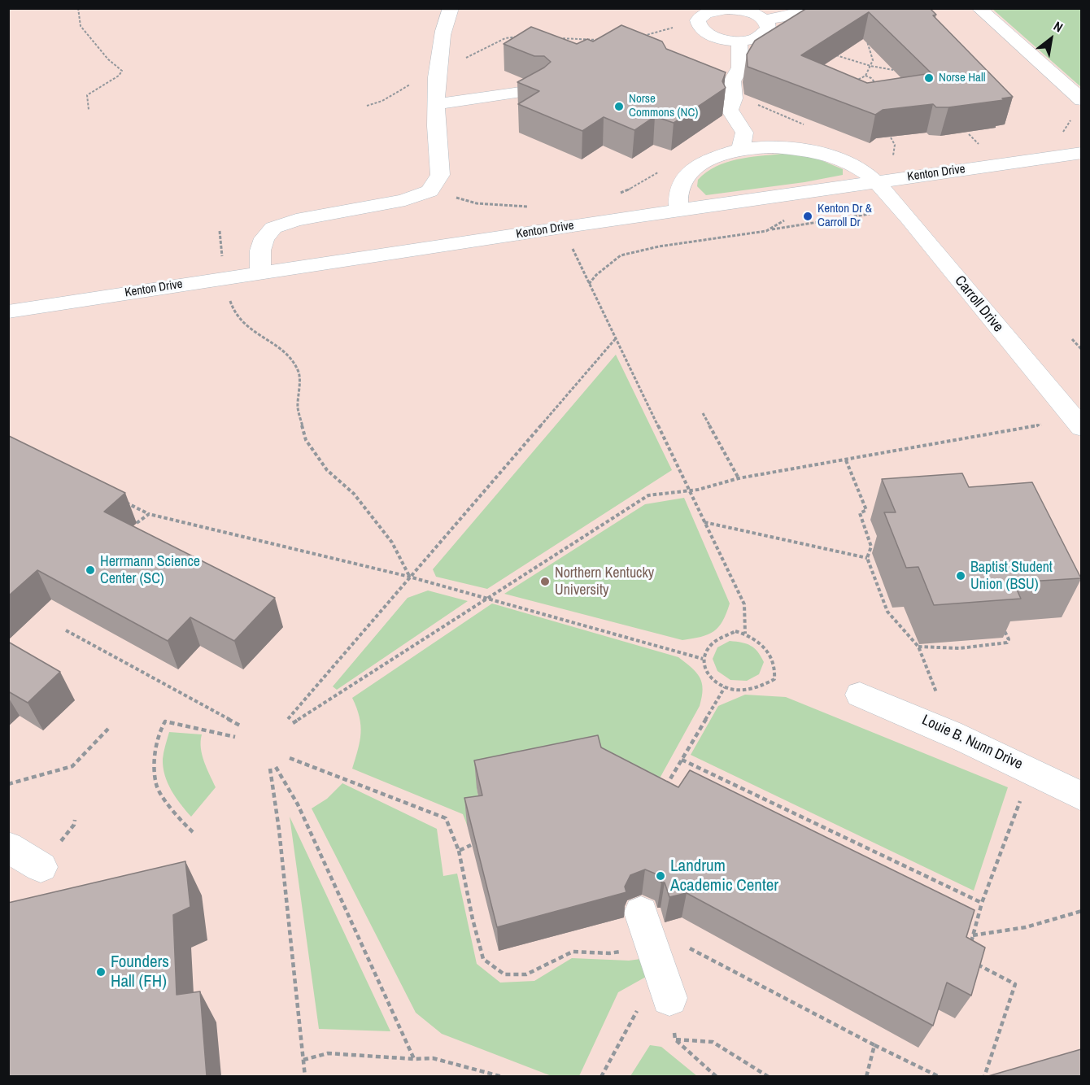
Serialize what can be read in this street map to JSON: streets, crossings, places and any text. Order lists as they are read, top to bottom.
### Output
{
  "streets": {
    "street": ["Kenton Drive", "Carroll Drive", "Louie B. Nunn Drive"]
  },
  "crossings": [
    ["Kenton Drive", "Carroll Drive"]
  ],
  "places": [
    "Norse Hall",
    "Norse Commons (NC)",
    "Kenton Dr & Carroll Dr",
    "Herrmann Science Center (SC)",
    "Baptist Student Union (BSU)",
    "Northern Kentucky University",
    "Landrum Academic Center",
    "Founders Hall (FH)"
  ],
  "north": "top right"
}
